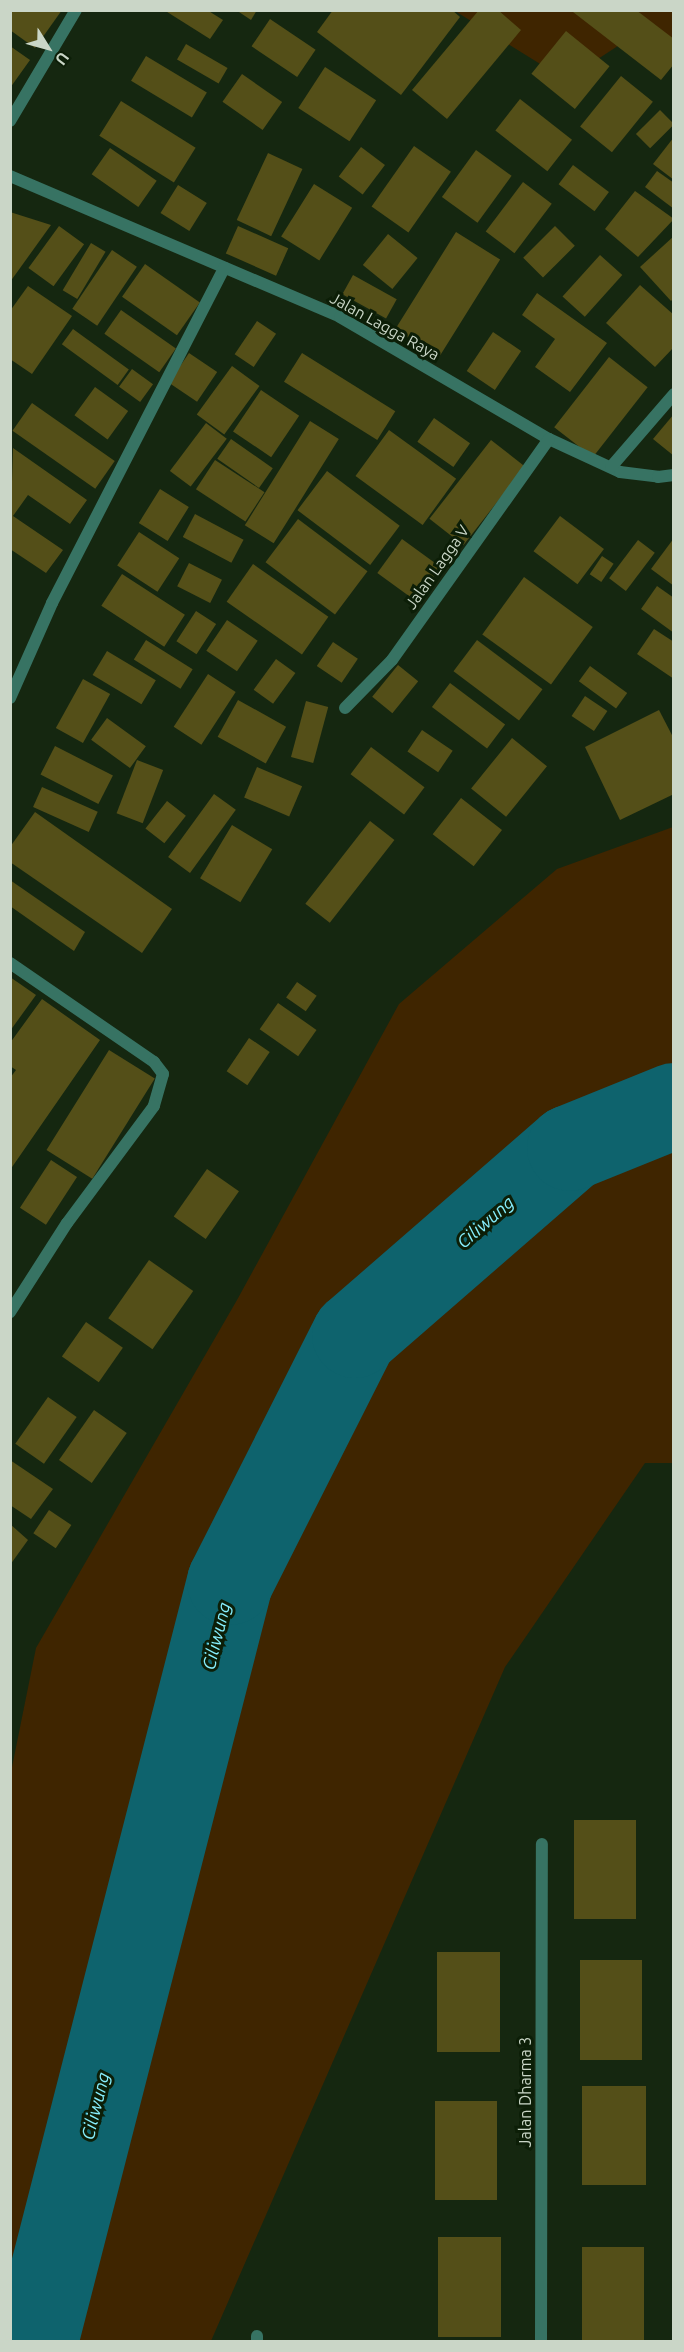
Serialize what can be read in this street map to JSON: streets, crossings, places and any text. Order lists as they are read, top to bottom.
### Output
{
  "streets": {
    "street": ["Jalan Lagga Raya", "Jalan Lagga V", "Jalan Dharma 3"]
  },
  "crossings": [
    ["Jalan Lagga Raya", "Jalan Lagga V"]
  ],
  "water": ["Ciliwung"],
  "north": "bottom right"
}
